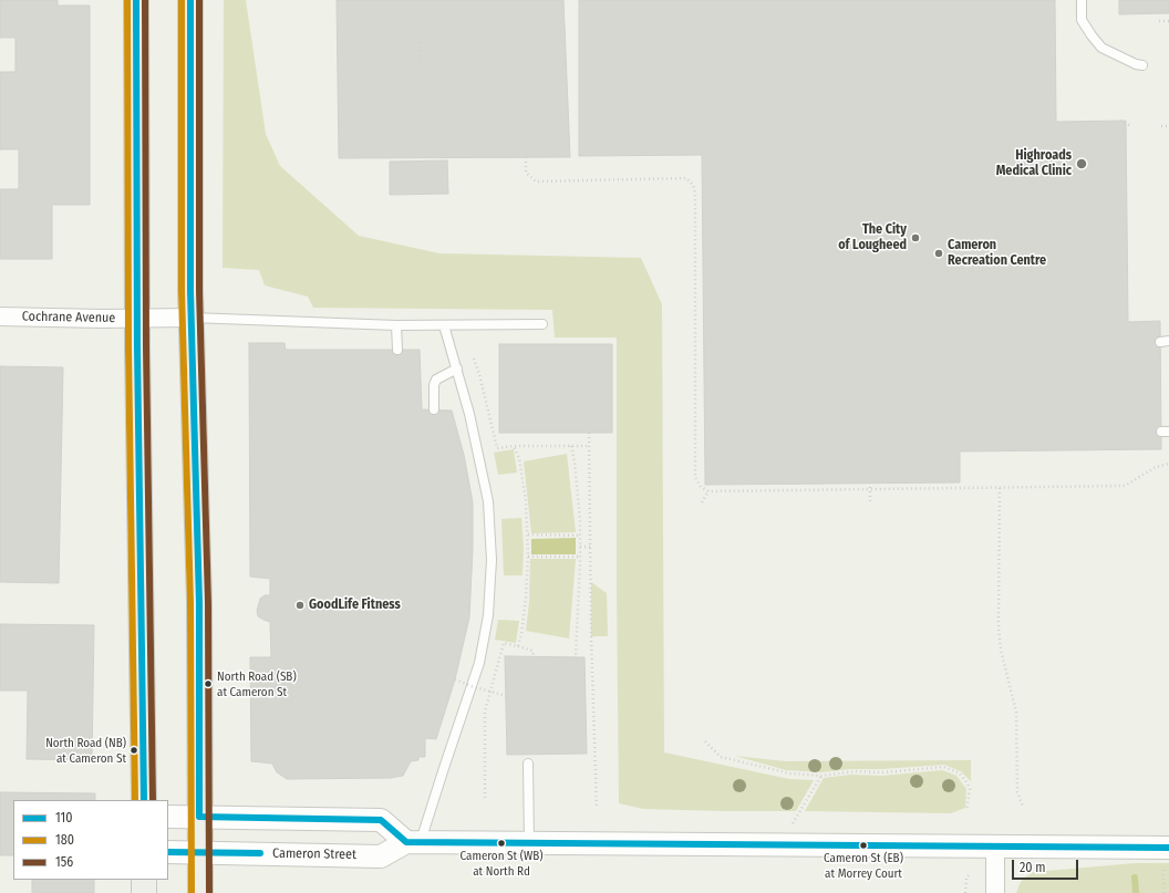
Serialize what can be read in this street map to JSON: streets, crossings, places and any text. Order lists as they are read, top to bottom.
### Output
{
  "streets": {
    "street": ["Cochrane Avenue", "Cameron Street"]
  },
  "places": [
    "Highroads Medical Clinic",
    "The City of Lougheed",
    "Cameron Recreation Centre",
    "GoodLife Fitness",
    "North Road (SB) at Cameron St",
    "North Road (NB) at Cameron St",
    "Cameron St (WB) at North Rd",
    "Cameron St (EB) at Morrey Court"
  ],
  "lines": ["transit line 110", "transit line 180", "transit line 156"],
  "legend": ["110", "180", "156"],
  "scale_bar": "20 m"
}
